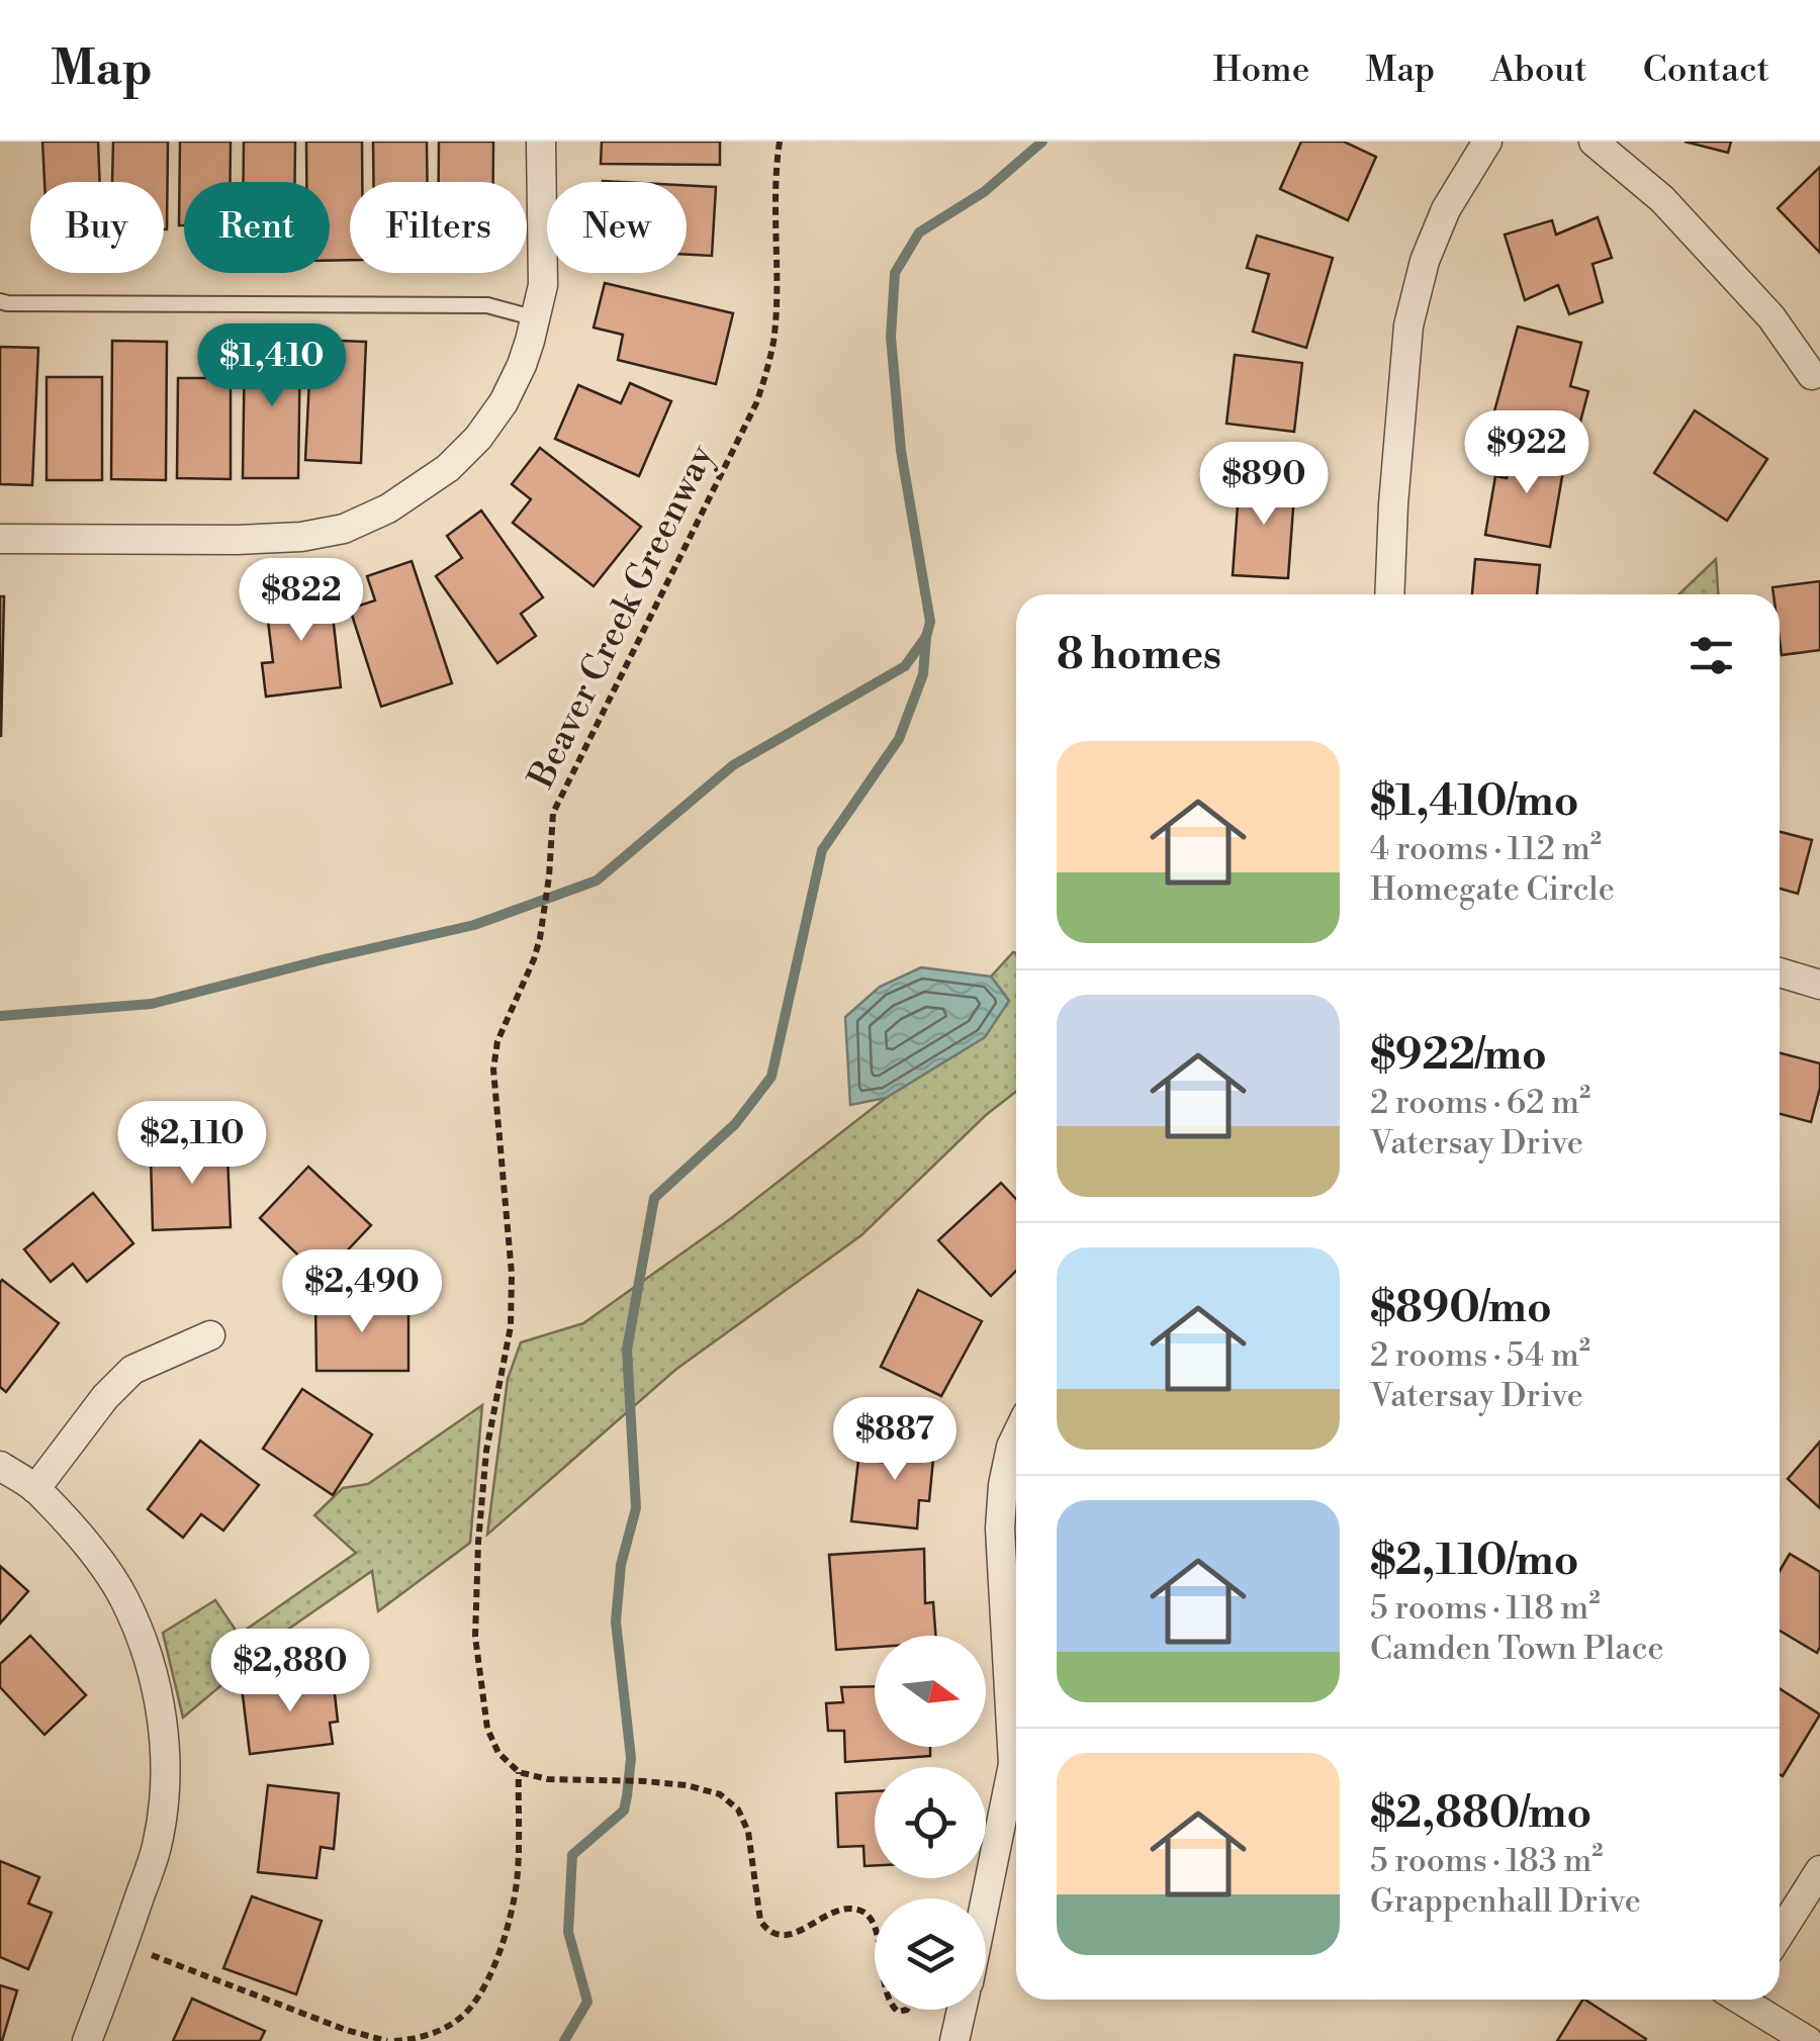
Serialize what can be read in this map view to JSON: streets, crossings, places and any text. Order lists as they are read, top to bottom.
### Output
{
  "streets": {
    "path": ["Beaver Creek Greenway"]
  },
  "north": "right",
  "page": {
    "header": "Map",
    "nav": [
      "Home",
      "Map",
      "About",
      "Contact"
    ],
    "chip": [
      "Buy",
      "Rent",
      "Filters",
      "New"
    ],
    "price": [
      "$1,410",
      "$922",
      "$890",
      "$822",
      "$2,110",
      "$2,490",
      "$887",
      "$2,880"
    ],
    "heading": "8 homes",
    "list": [
      {
        "name": "$1,410/mo",
        "note": "4 rooms · 112 m² · Homegate Circle"
      },
      {
        "name": "$922/mo",
        "note": "2 rooms · 62 m² · Vatersay Drive"
      },
      {
        "name": "$890/mo",
        "note": "2 rooms · 54 m² · Vatersay Drive"
      },
      {
        "name": "$2,110/mo",
        "note": "5 rooms · 118 m² · Camden Town Place"
      },
      {
        "name": "$2,880/mo",
        "note": "5 rooms · 183 m² · Grappenhall Drive"
      }
    ]
  }
}
